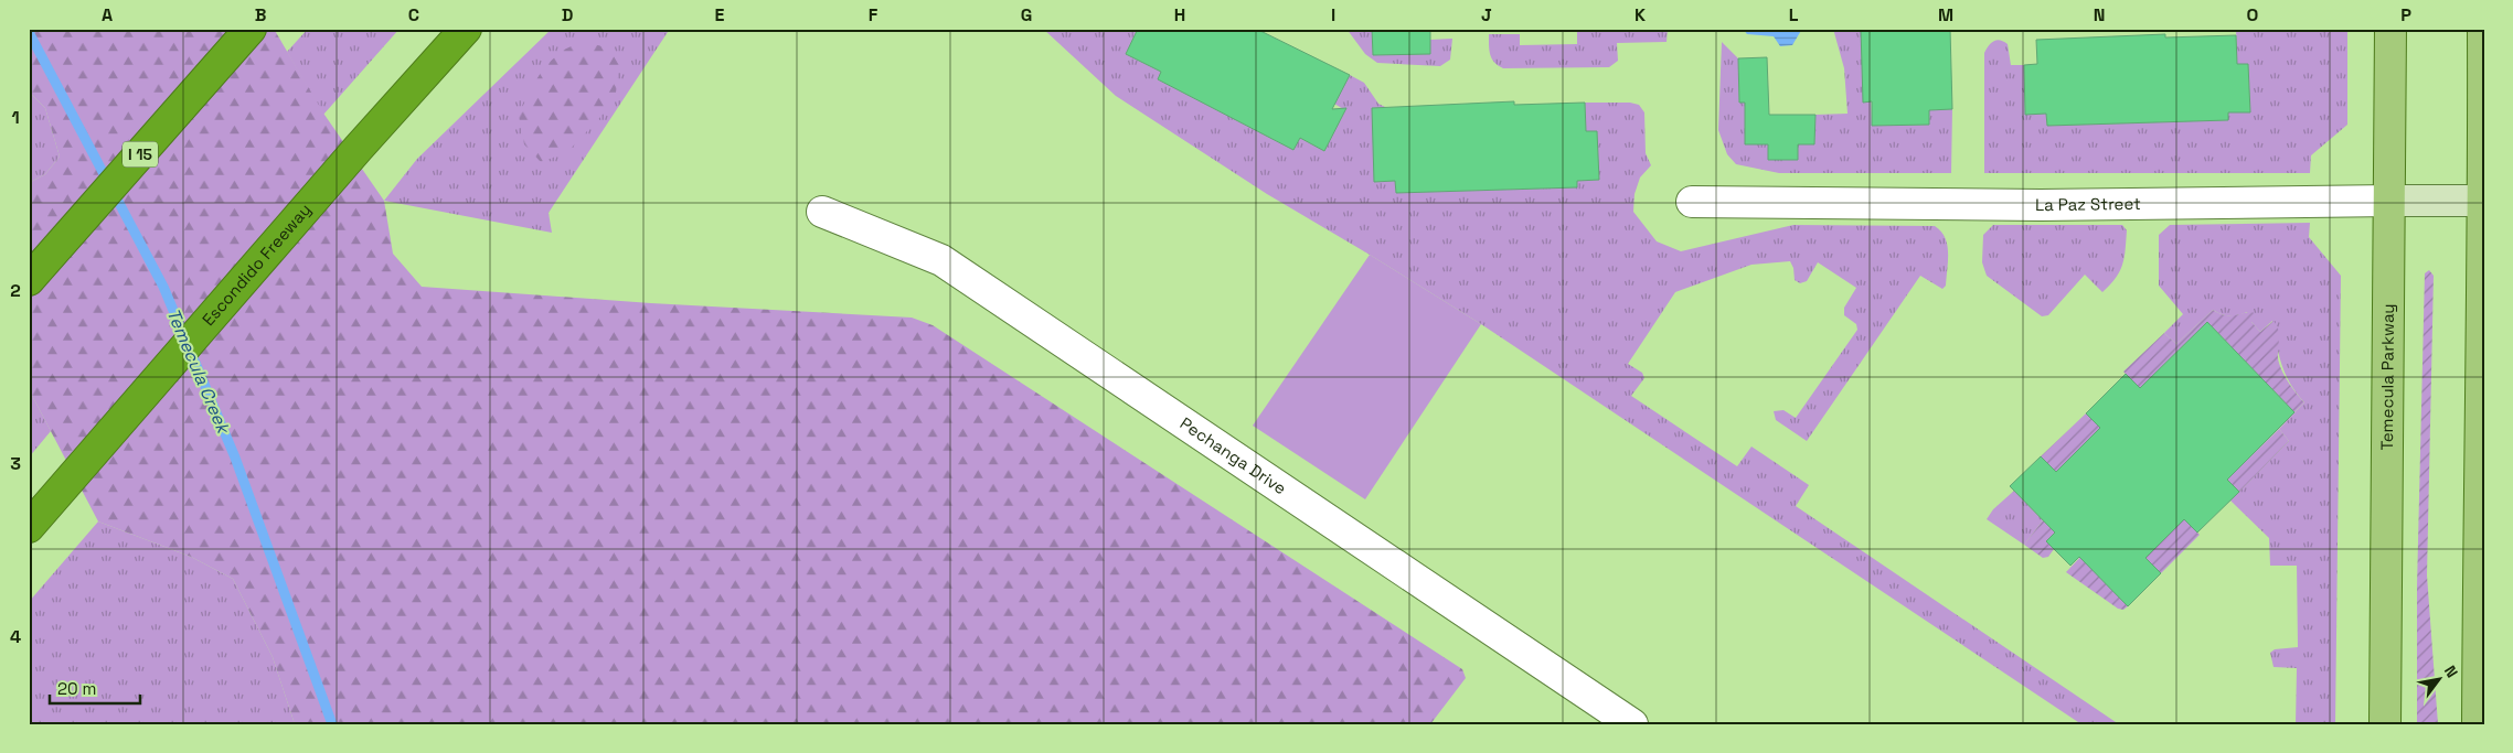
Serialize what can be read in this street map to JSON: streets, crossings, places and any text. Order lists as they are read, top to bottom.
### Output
{
  "streets": {
    "highway": ["I 15", "Escondido Freeway"],
    "main road": ["La Paz Street", "Temecula Parkway"],
    "street": ["Pechanga Drive"]
  },
  "crossings": [
    ["La Paz Street", "Temecula Parkway"]
  ],
  "water": ["Temecula Creek"],
  "scale_bar": "20 m",
  "north": "top right",
  "grid": {
    "columns": [
      "A",
      "B",
      "C",
      "D",
      "E",
      "F",
      "G",
      "H",
      "I",
      "J",
      "K",
      "L",
      "M",
      "N",
      "O",
      "P"
    ],
    "rows": [
      "1",
      "2",
      "3",
      "4"
    ]
  }
}
